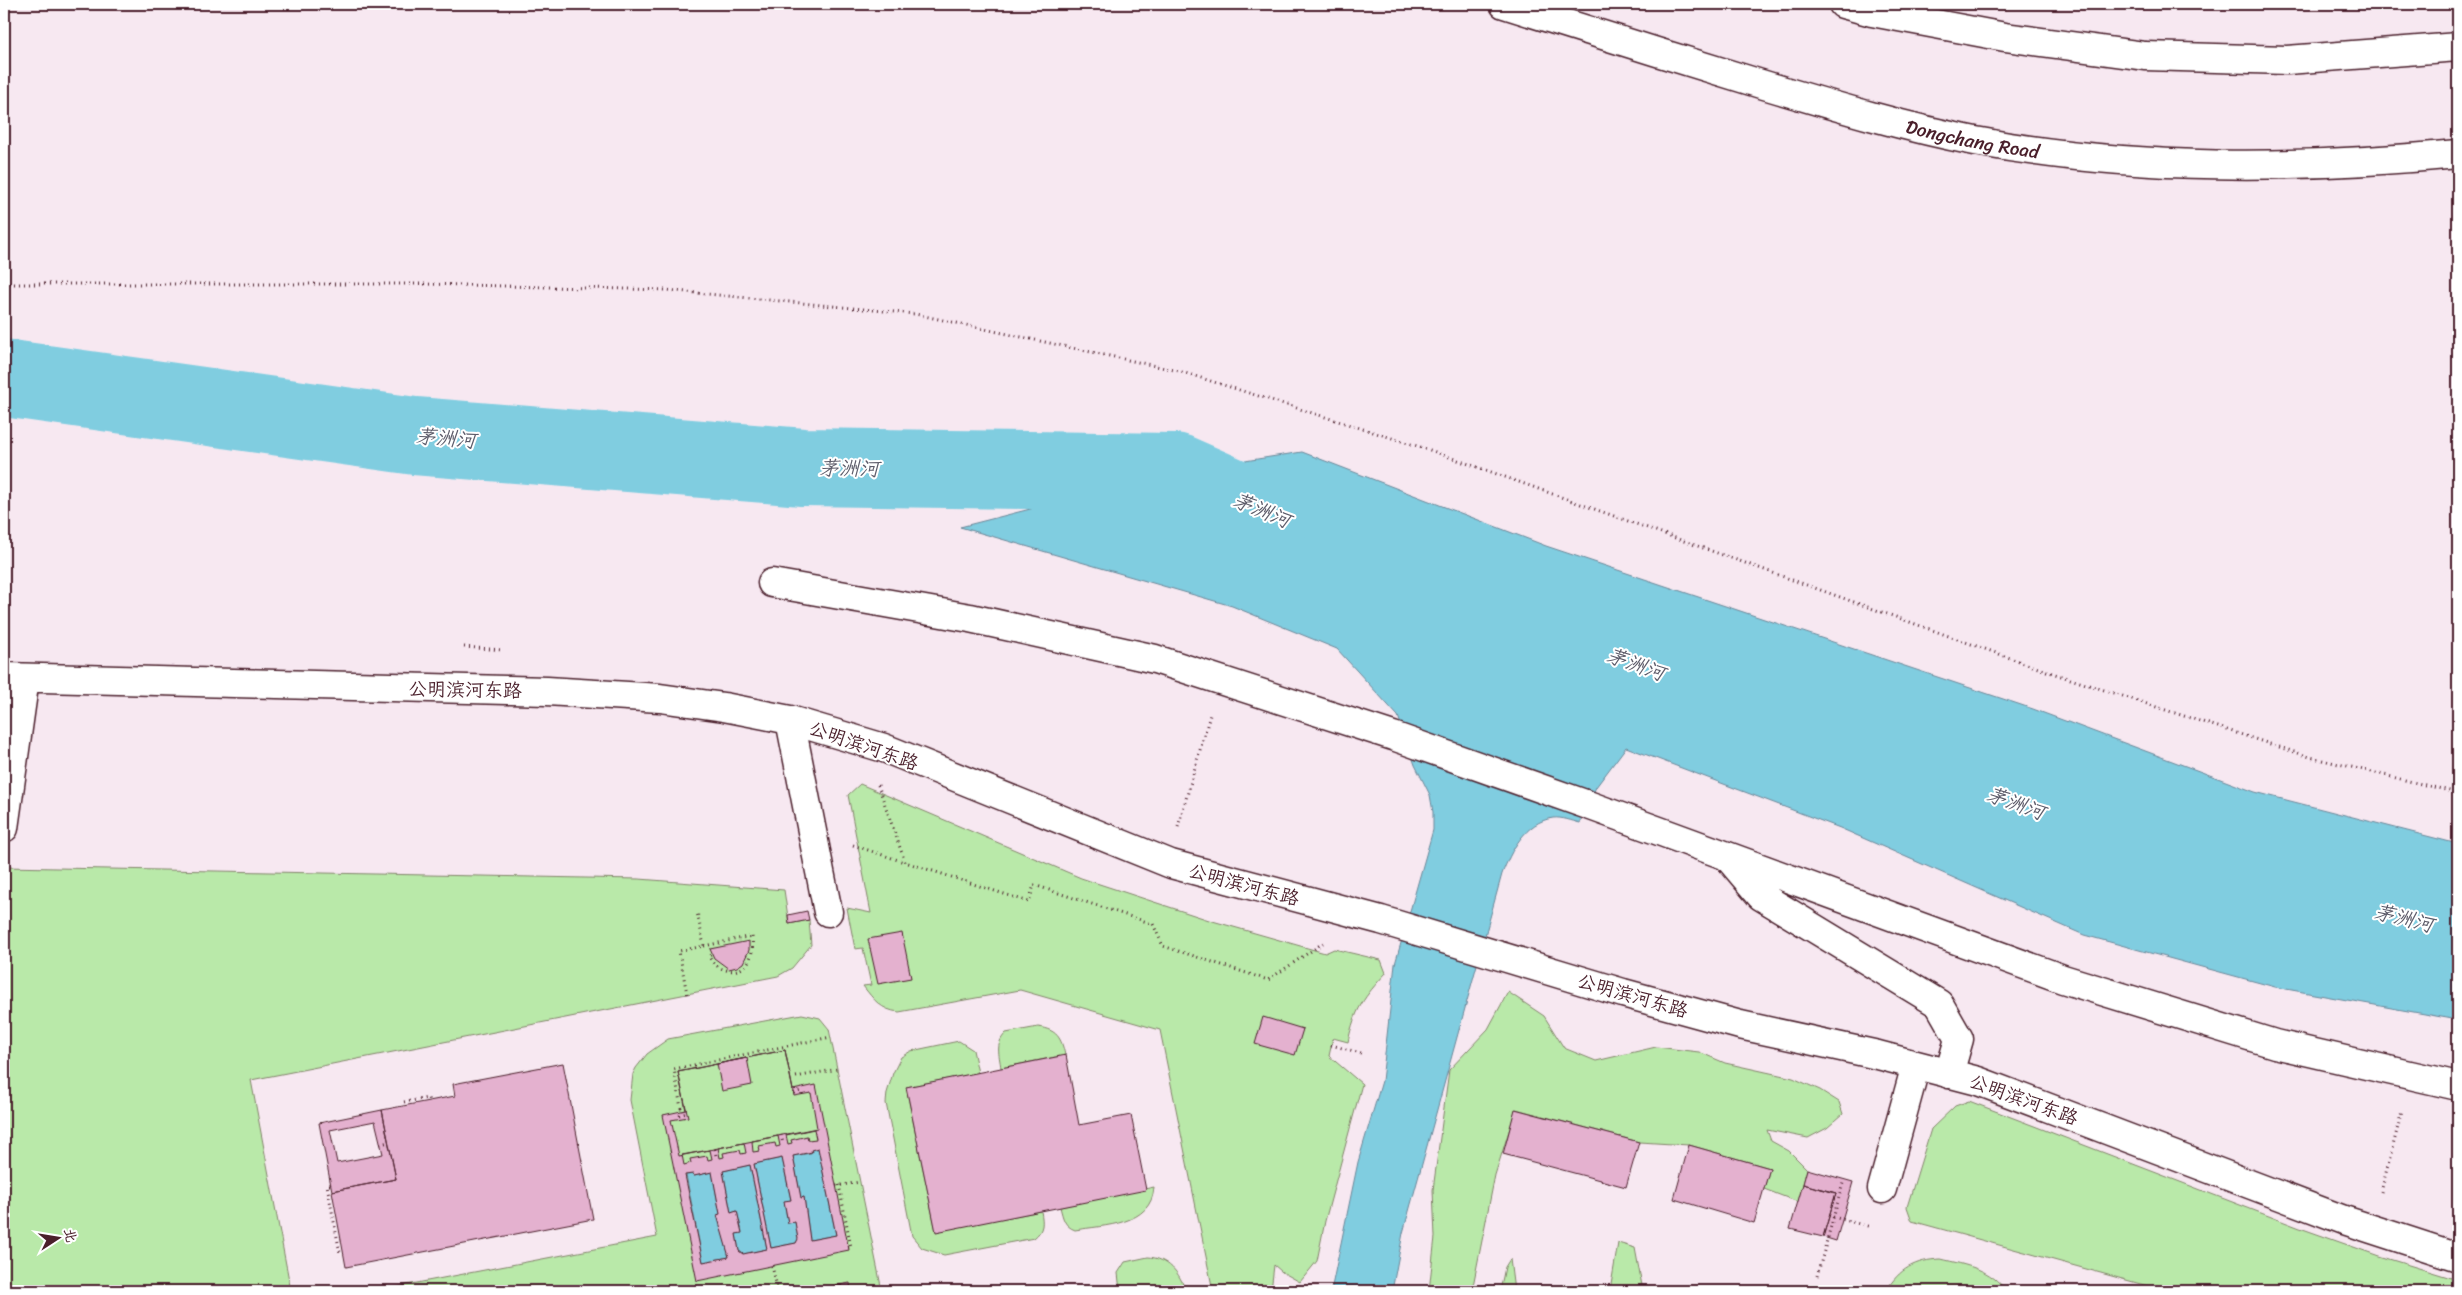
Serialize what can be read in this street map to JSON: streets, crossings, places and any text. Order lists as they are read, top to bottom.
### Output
{
  "streets": {
    "street": ["Dongchang Road", "公明滨河东路"]
  },
  "water": ["茅洲河"],
  "north": "right"
}
